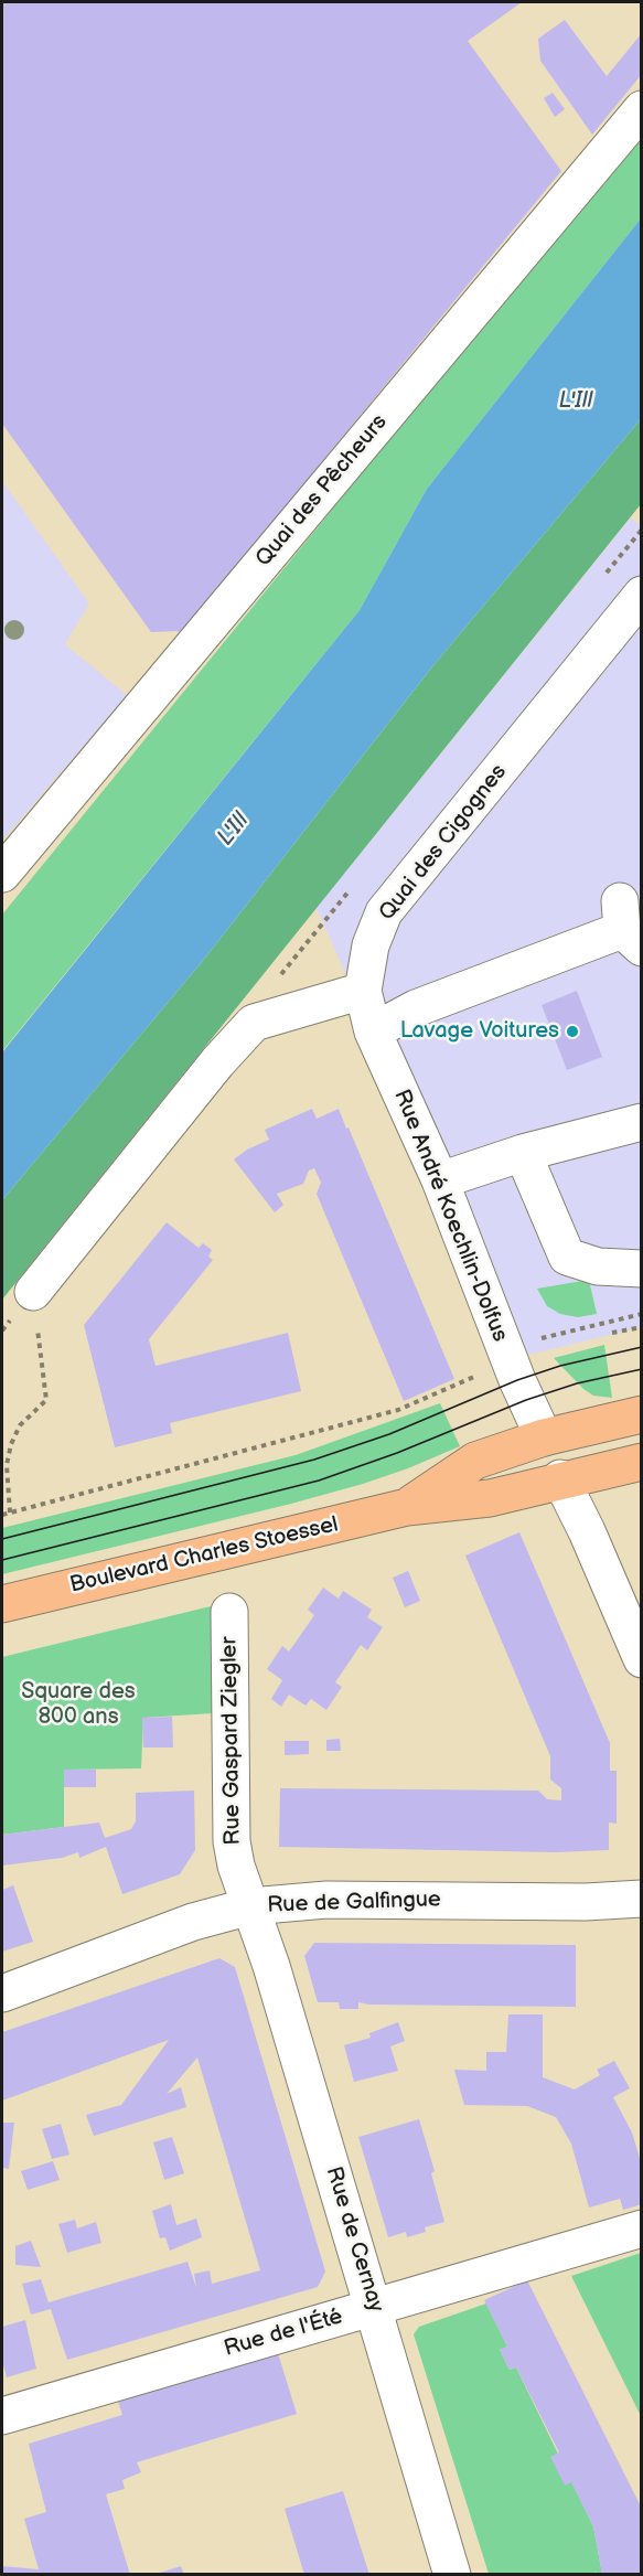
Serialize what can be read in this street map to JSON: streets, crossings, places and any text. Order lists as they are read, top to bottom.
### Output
{
  "streets": {
    "main road": ["Boulevard Charles Stoessel"],
    "street": [
      "Quai des Pêcheurs",
      "Quai des Cigognes",
      "Rue André Koechlin-Dolfus",
      "Rue Gaspard Ziegler",
      "Rue de Galfingue",
      "Rue de Cernay",
      "Rue de l'Été"
    ]
  },
  "crossings": [
    ["Quai des Cigognes", "Rue André Koechlin-Dolfus"],
    ["Rue André Koechlin-Dolfus", "Boulevard Charles Stoessel"],
    ["Rue Gaspard Ziegler", "Rue de Galfingue"],
    ["Rue Gaspard Ziegler", "Rue de Cernay"],
    ["Rue de Galfingue", "Rue de Cernay"],
    ["Rue de Cernay", "Rue de l'Été"]
  ],
  "water": ["L'Ill"],
  "parks": ["Square des 800 ans"],
  "places": ["Lavage Voitures"]
}
